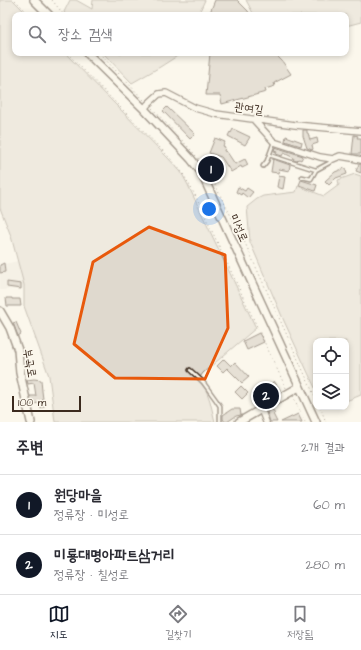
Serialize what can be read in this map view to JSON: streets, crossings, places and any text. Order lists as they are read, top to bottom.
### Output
{
  "streets": {
    "street": ["관여길", "미성로", "부곡로"]
  },
  "crossings": [
    ["관여길", "미성로"]
  ],
  "scale_bar": "100 m",
  "page": {
    "search": "장소 검색",
    "pins": ["1", "2"],
    "scale": "100 m",
    "heading": ["주변", "2개 결과"],
    "list": [
      {
        "mark": "1",
        "name": "원당마을",
        "note": "정류장 · 미성로",
        "value": "60 m"
      },
      {
        "mark": "2",
        "name": "미룡대명아파트삼거리",
        "note": "정류장 · 칠성로",
        "value": "280 m"
      }
    ],
    "nav": ["지도", "길찾기", "저장됨"]
  }
}
